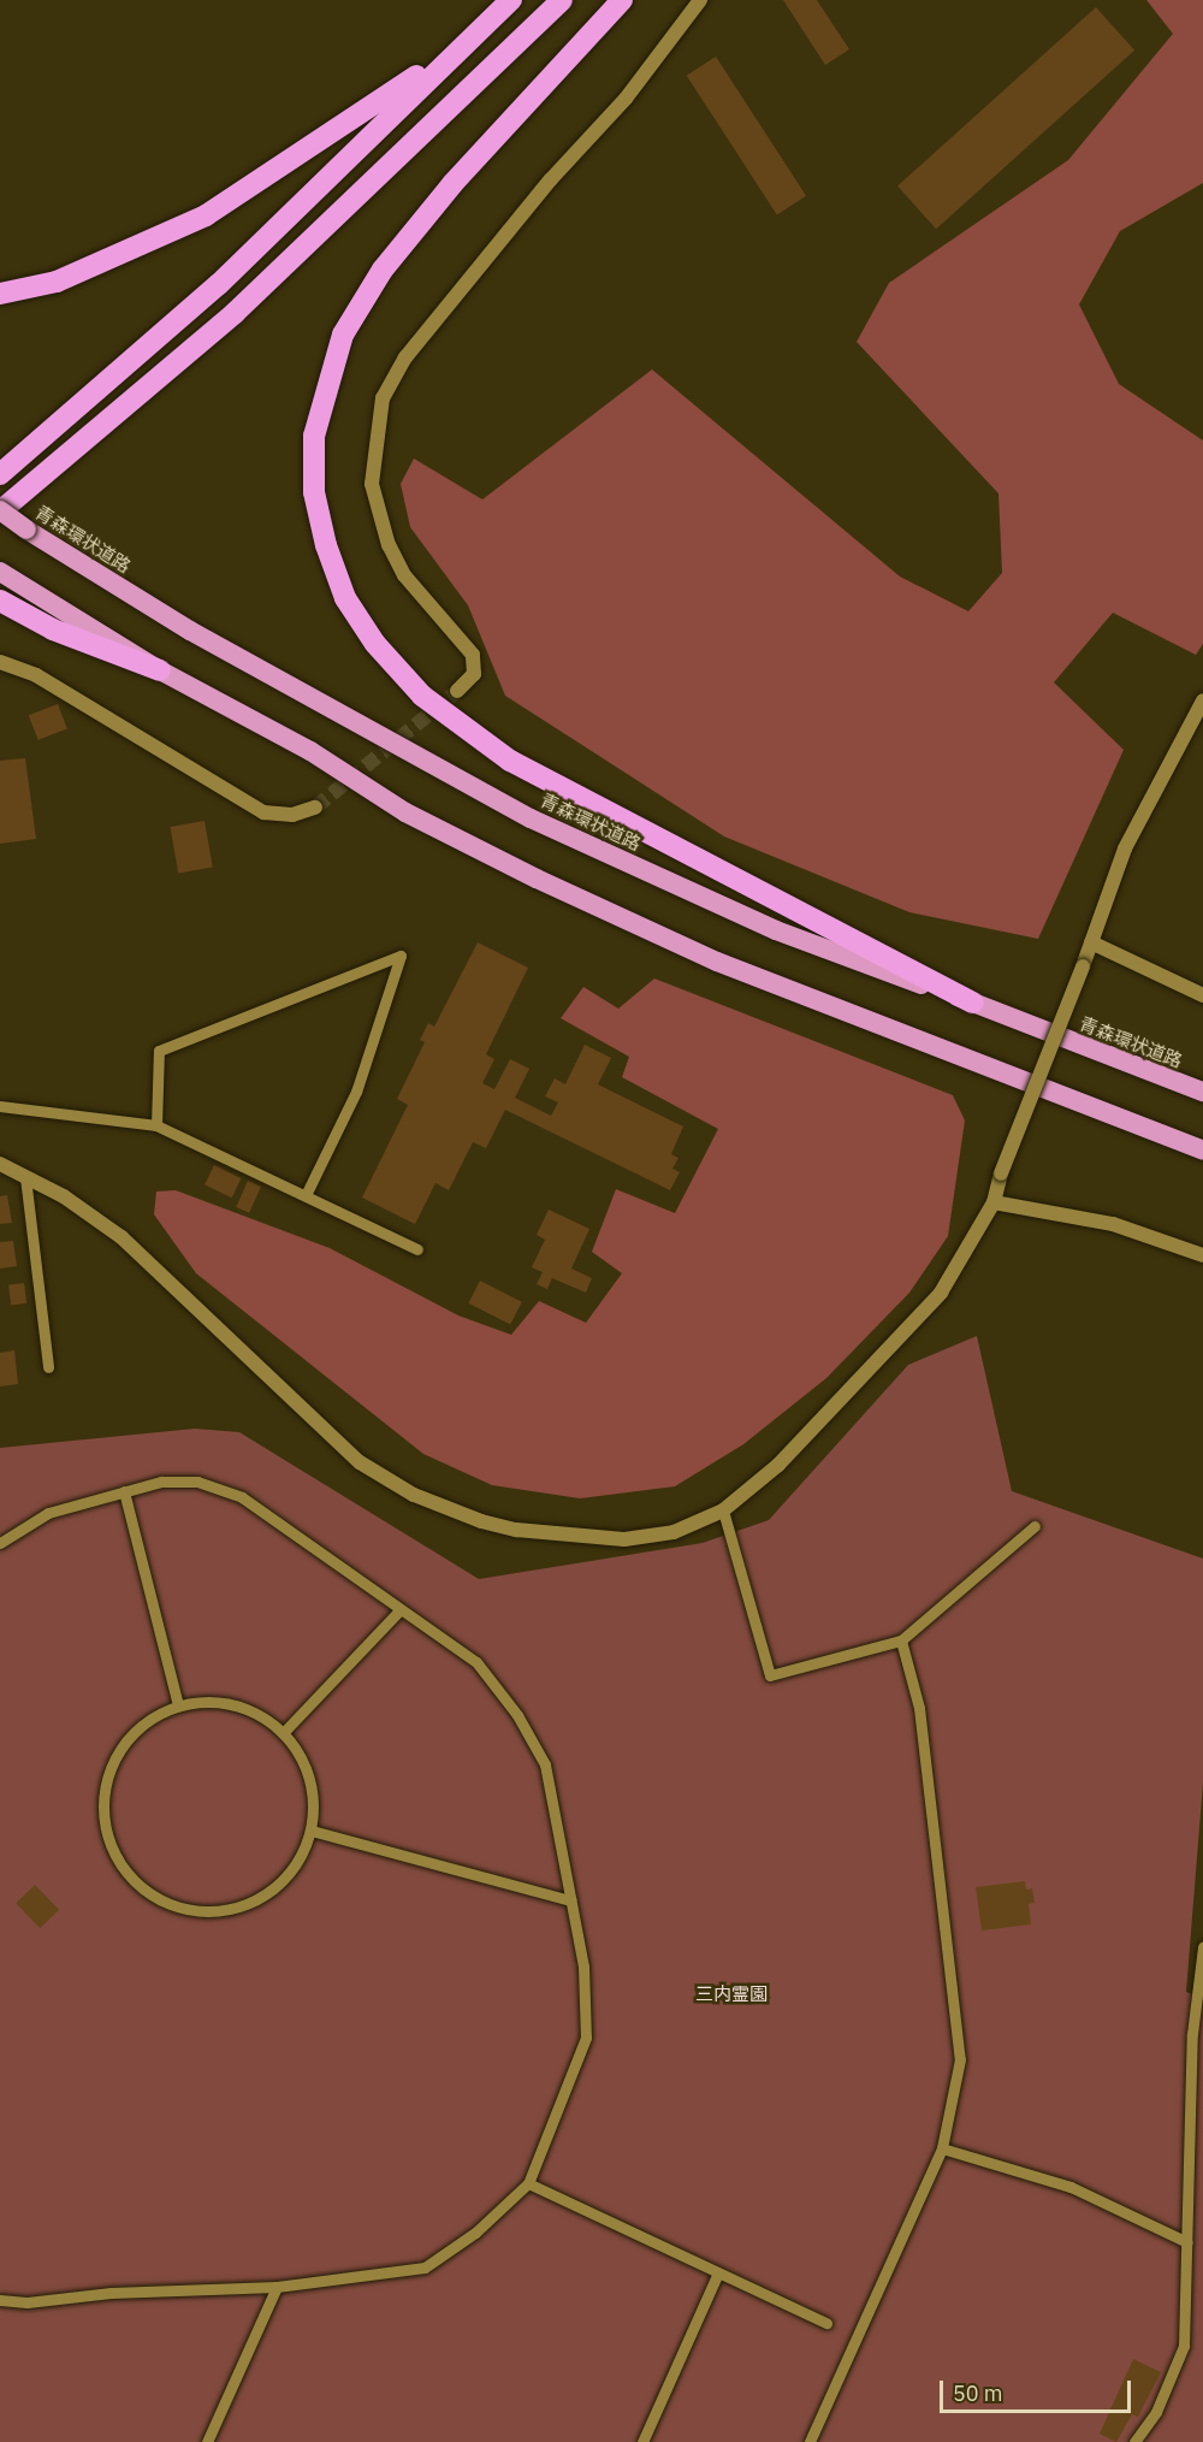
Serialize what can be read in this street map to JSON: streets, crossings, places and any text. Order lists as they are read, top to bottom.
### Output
{
  "streets": {
    "highway": ["青森環状道路"]
  },
  "parks": ["三内霊園"],
  "scale_bar": "50 m"
}
